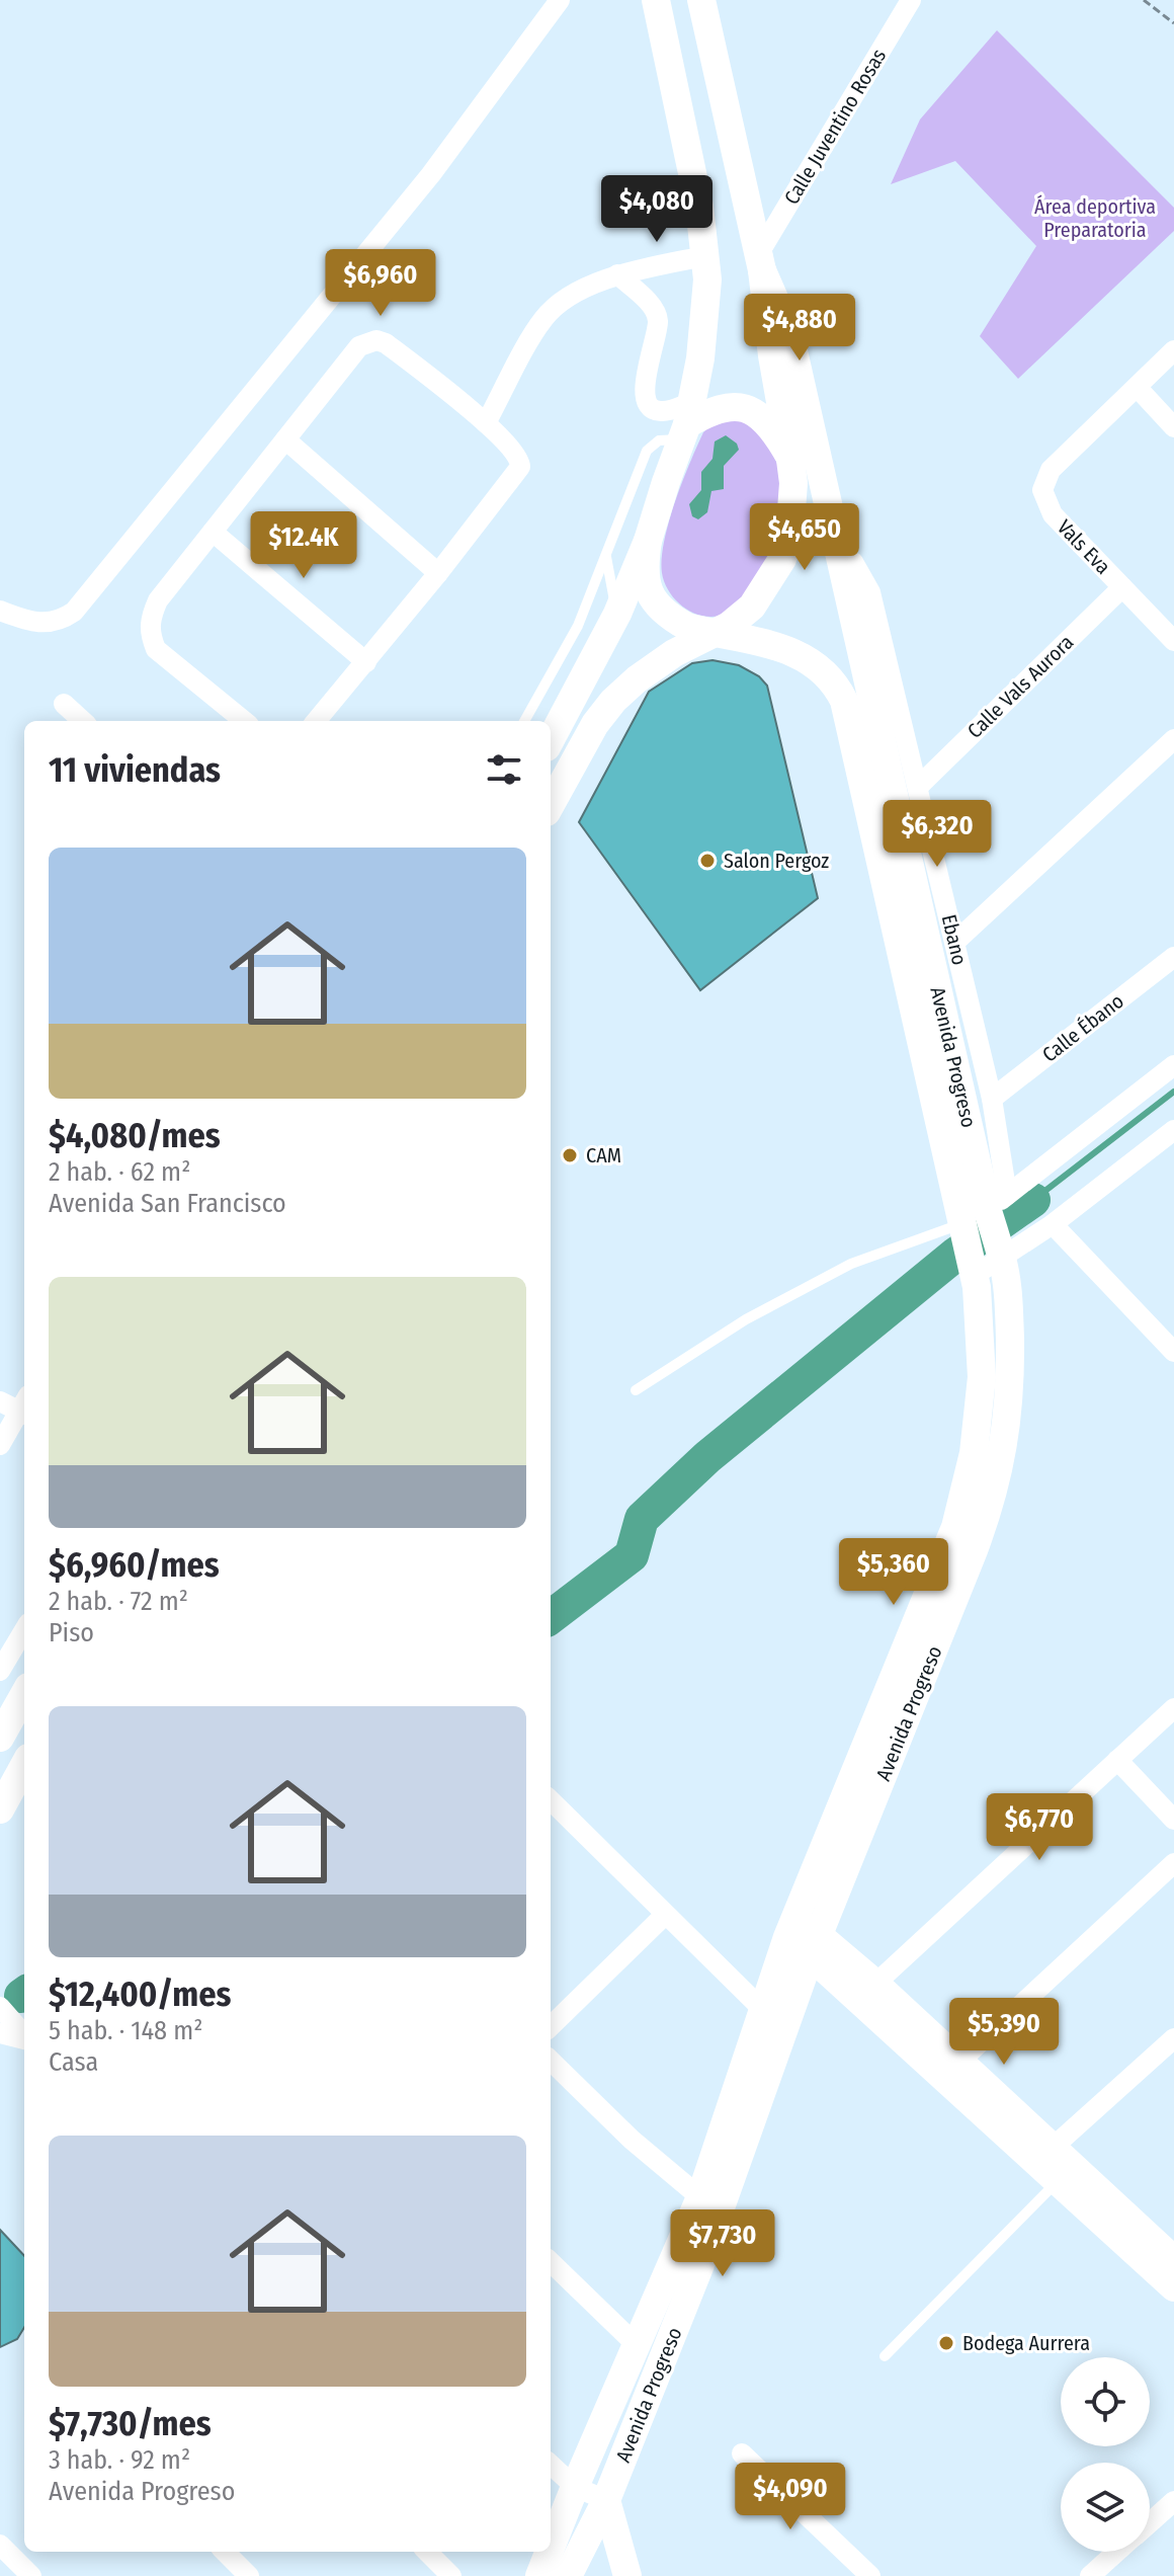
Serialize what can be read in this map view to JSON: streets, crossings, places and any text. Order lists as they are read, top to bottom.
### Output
{
  "streets": {
    "main road": ["Avenida Progreso"],
    "street": [
      "Calle Juventino Rosas",
      "Vals Eva",
      "Calle Vals Aurora",
      "Ebano",
      "Calle Ébano"
    ]
  },
  "crossings": [
    ["Calle Juventino Rosas", "Avenida Progreso"],
    ["Vals Eva", "Calle Vals Aurora"],
    ["Calle Vals Aurora", "Ebano"],
    ["Calle Vals Aurora", "Avenida Progreso"],
    ["Ebano", "Calle Ébano"],
    ["Ebano", "Avenida Progreso"]
  ],
  "parks": ["Área deportiva Preparatoria"],
  "places": ["Salon Pergoz", "CAM", "Bodega Aurrera"],
  "page": {
    "price": [
      "$4,080",
      "$6,960",
      "$4,880",
      "$4,650",
      "$12.4K",
      "$6,320",
      "$5,360",
      "$6,770",
      "$5,390",
      "$7,730",
      "$4,090"
    ],
    "heading": "11 viviendas",
    "list": [
      {
        "name": "$4,080/mes",
        "note": "2 hab. · 62 m² · Avenida San Francisco"
      },
      {
        "name": "$6,960/mes",
        "note": "2 hab. · 72 m² · Piso"
      },
      {
        "name": "$12,400/mes",
        "note": "5 hab. · 148 m² · Casa"
      },
      {
        "name": "$7,730/mes",
        "note": "3 hab. · 92 m² · Avenida Progreso"
      }
    ]
  }
}
